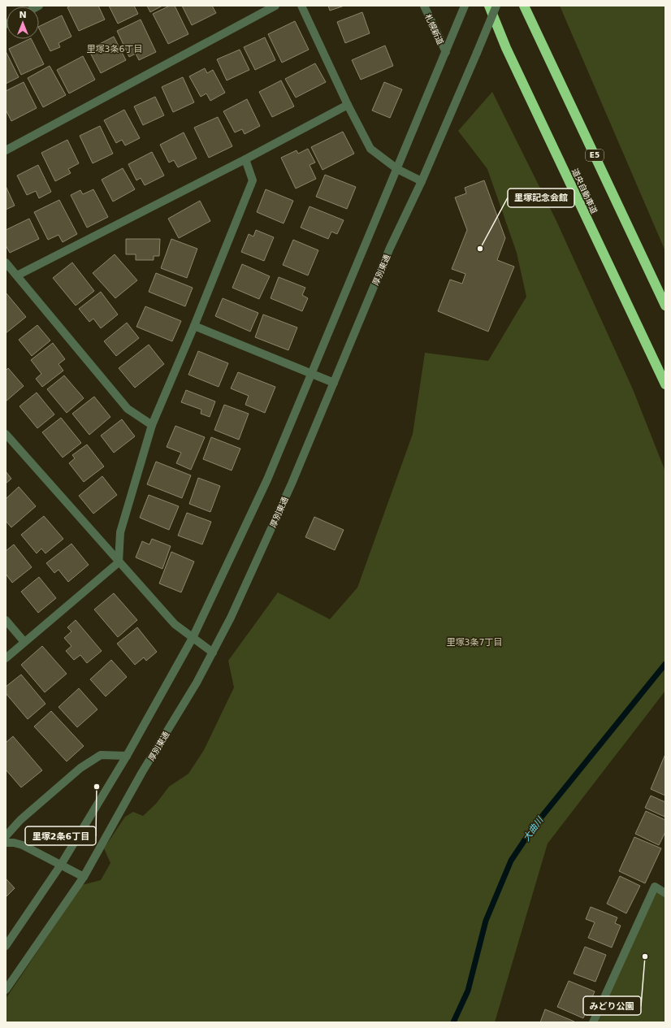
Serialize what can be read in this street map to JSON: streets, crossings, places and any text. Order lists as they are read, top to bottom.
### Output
{
  "streets": {
    "highway": ["E5", "道央自動車道"],
    "street": ["札幌新道", "厚別東通"]
  },
  "districts": ["里塚3条6丁目", "里塚3条7丁目"],
  "water": ["大曲川"],
  "places": ["里塚記念会館", "里塚2条6丁目", "みどり公園"],
  "north": "top"
}
